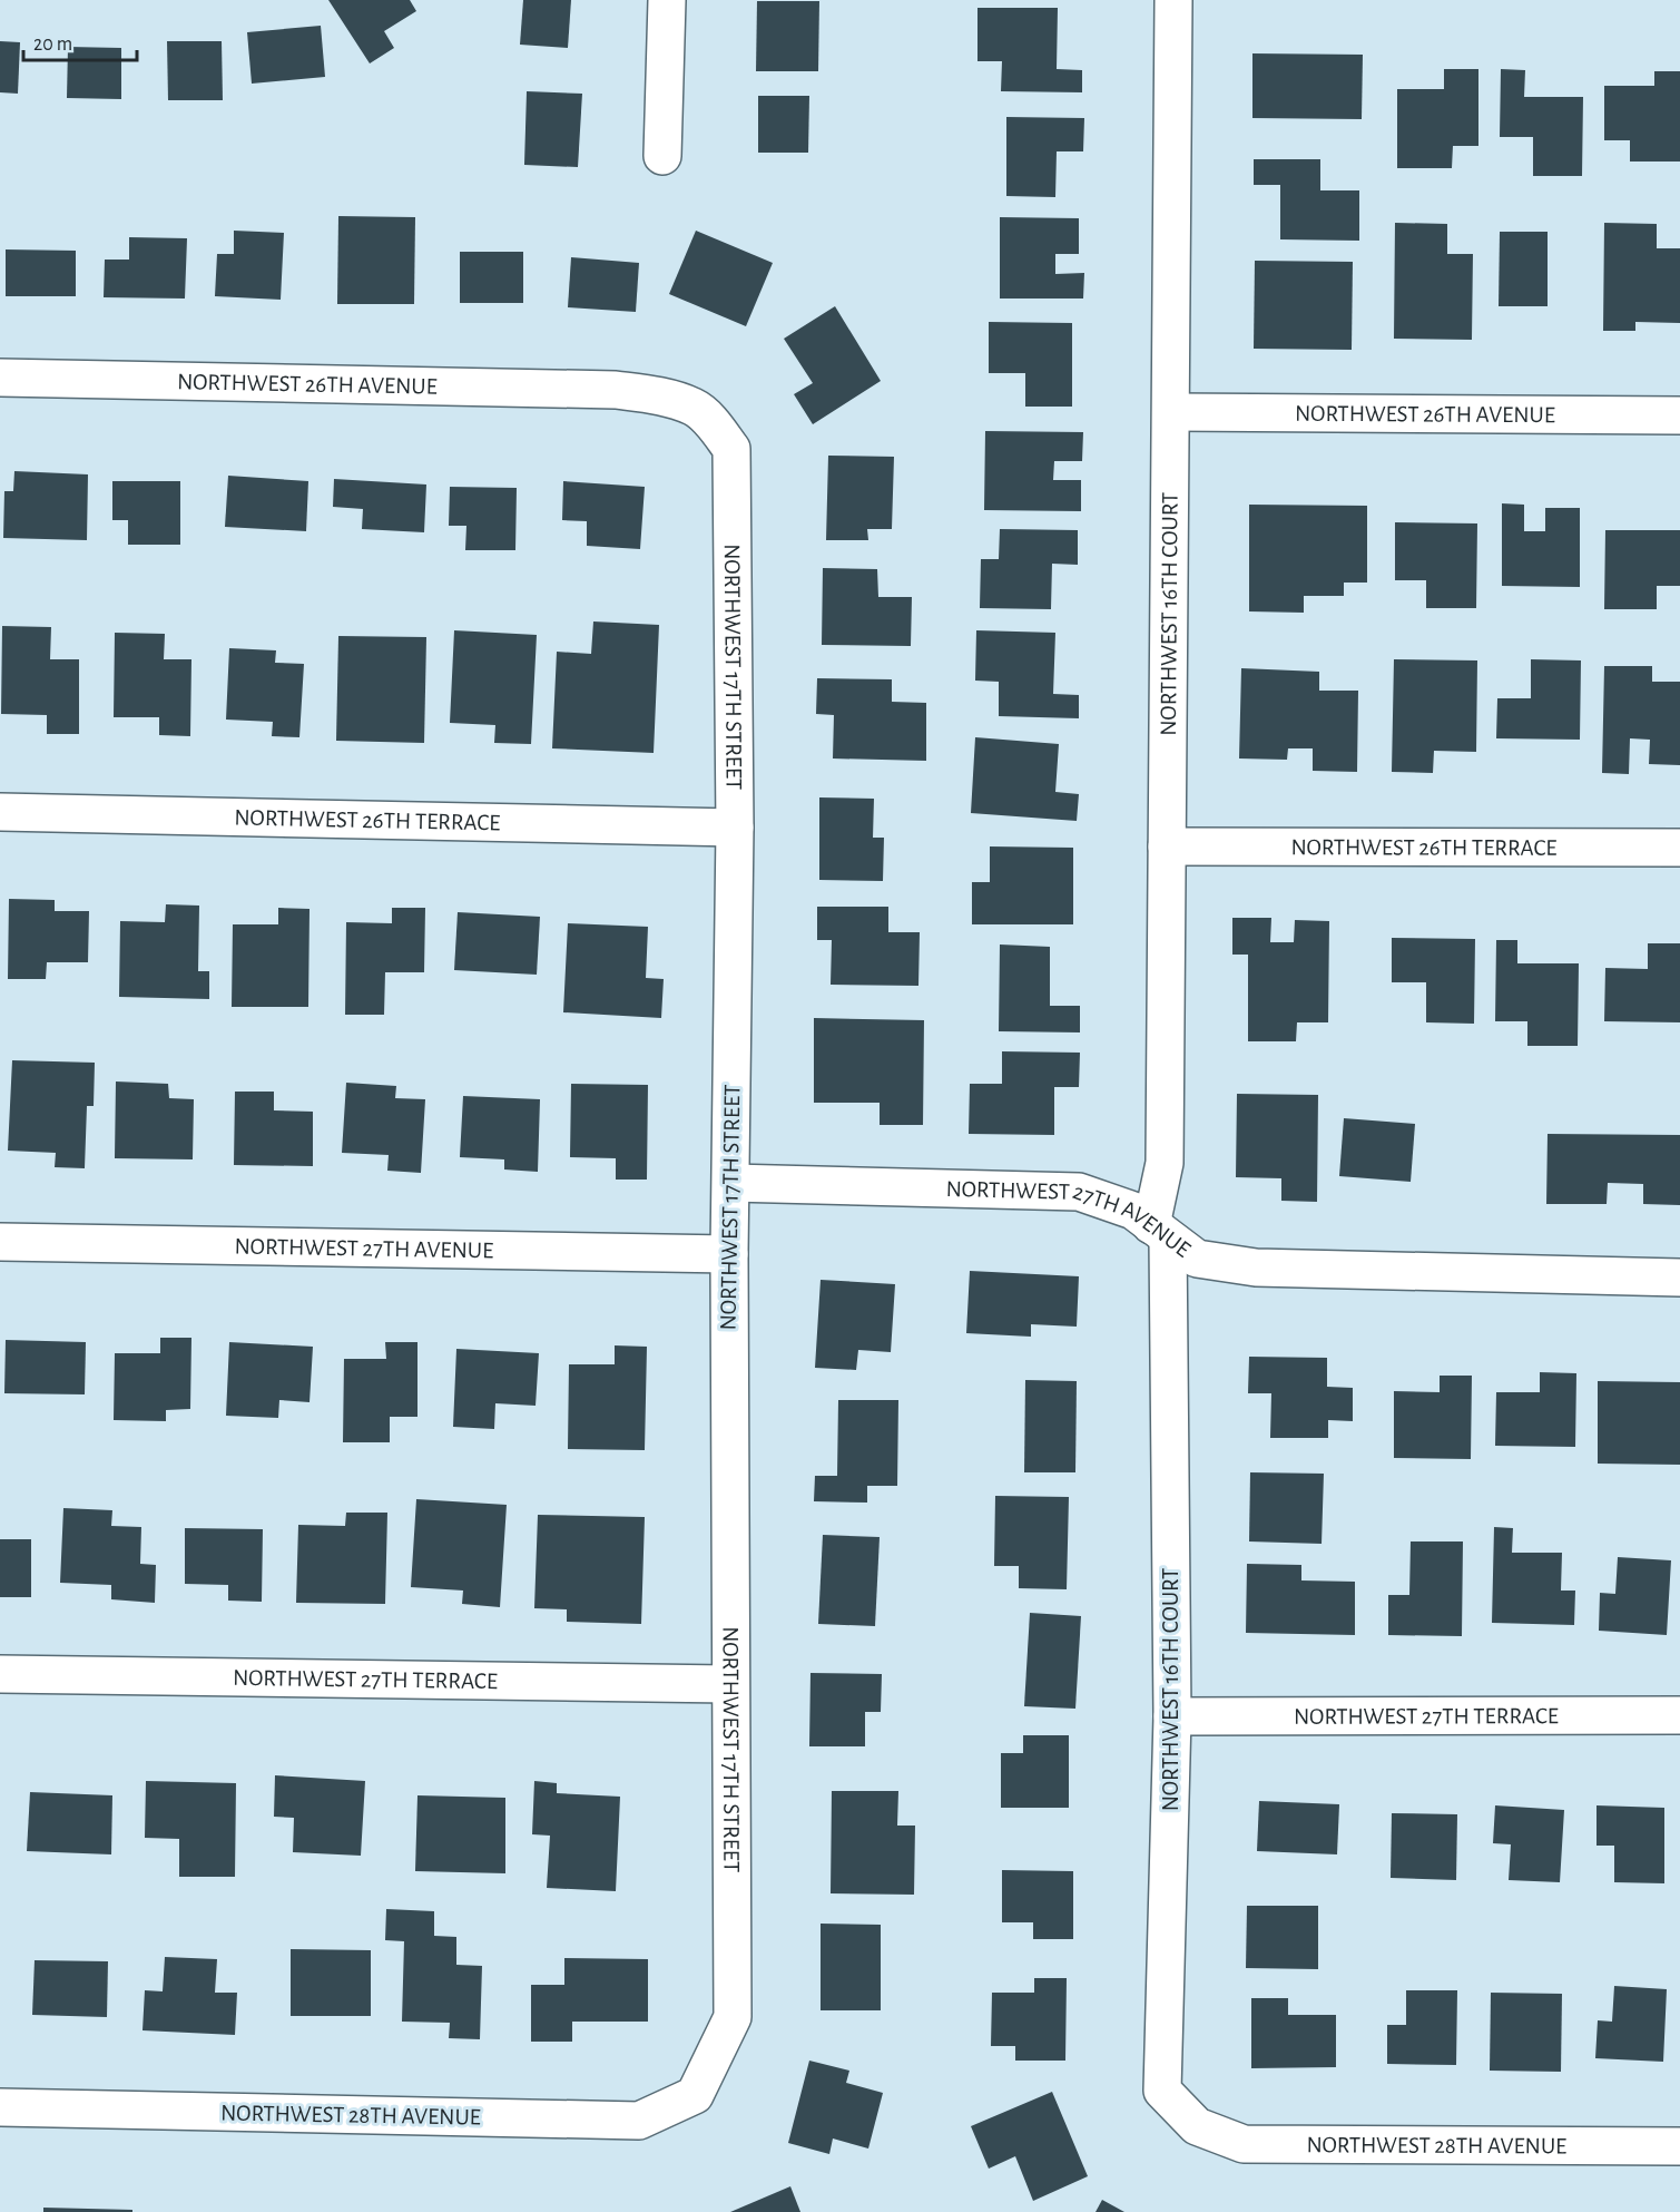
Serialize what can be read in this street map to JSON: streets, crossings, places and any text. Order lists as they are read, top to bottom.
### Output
{
  "streets": {
    "street": [
      "NORTHWEST 26TH AVENUE",
      "NORTHWEST 16TH COURT",
      "NORTHWEST 17TH STREET",
      "NORTHWEST 26TH TERRACE",
      "NORTHWEST 27TH AVENUE",
      "NORTHWEST 27TH TERRACE",
      "NORTHWEST 28TH AVENUE"
    ]
  },
  "crossings": [
    ["NORTHWEST 26TH AVENUE", "NORTHWEST 16TH COURT"],
    ["NORTHWEST 26TH AVENUE", "NORTHWEST 17TH STREET"],
    ["NORTHWEST 16TH COURT", "NORTHWEST 26TH TERRACE"],
    ["NORTHWEST 16TH COURT", "NORTHWEST 27TH AVENUE"],
    ["NORTHWEST 16TH COURT", "NORTHWEST 27TH TERRACE"],
    ["NORTHWEST 16TH COURT", "NORTHWEST 28TH AVENUE"],
    ["NORTHWEST 17TH STREET", "NORTHWEST 26TH TERRACE"],
    ["NORTHWEST 17TH STREET", "NORTHWEST 27TH AVENUE"],
    ["NORTHWEST 17TH STREET", "NORTHWEST 27TH TERRACE"],
    ["NORTHWEST 17TH STREET", "NORTHWEST 28TH AVENUE"]
  ],
  "scale_bar": "20 m"
}
